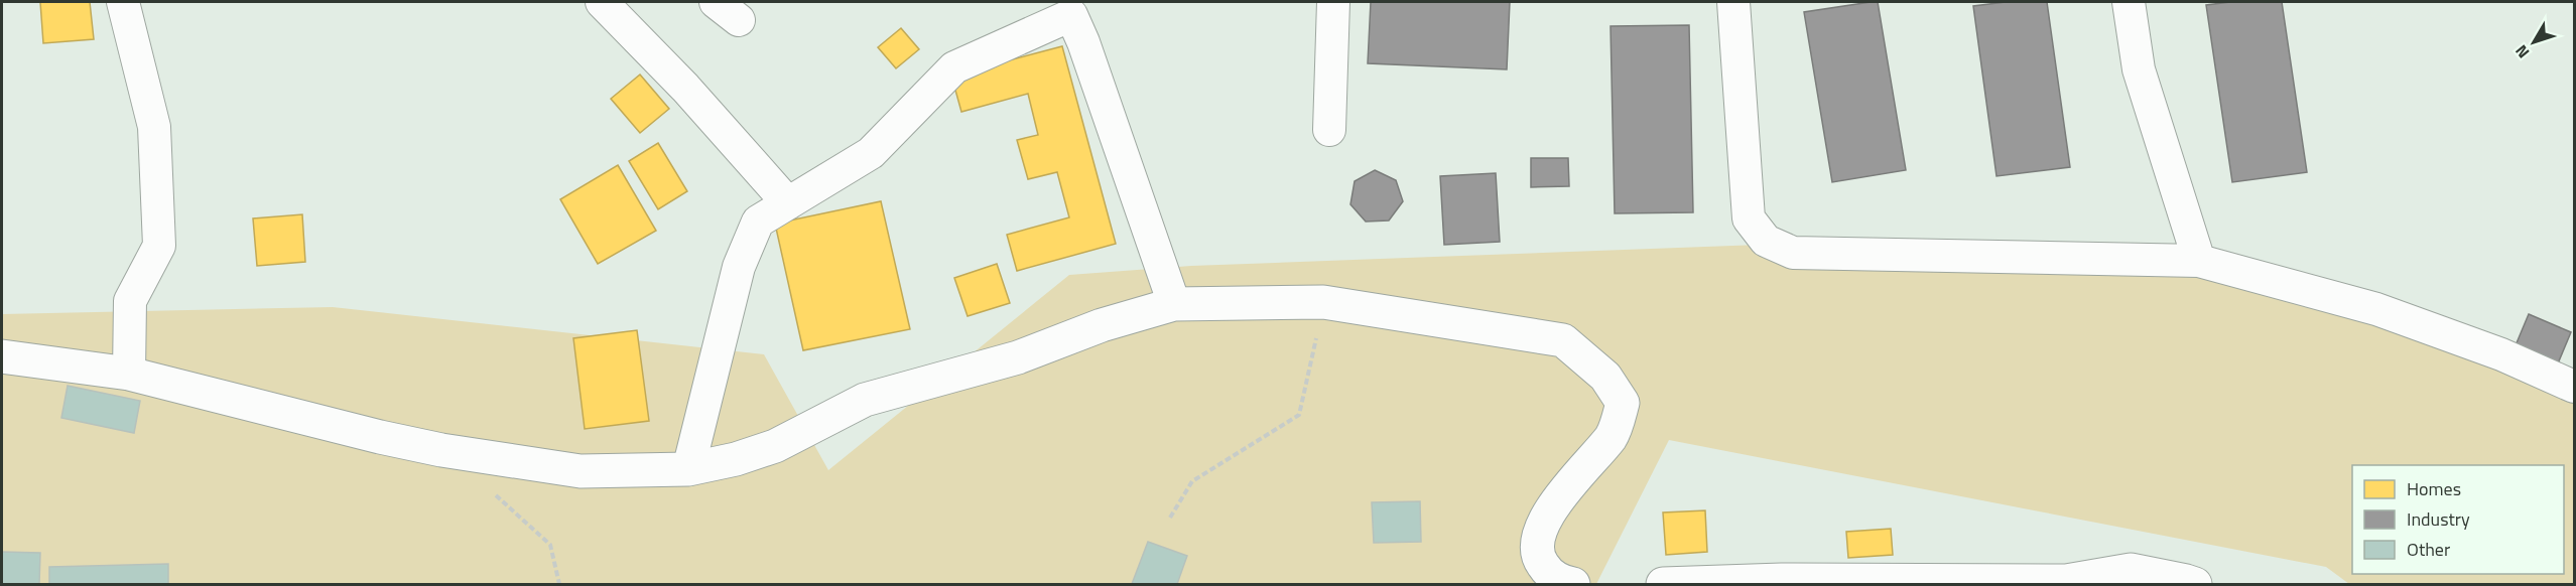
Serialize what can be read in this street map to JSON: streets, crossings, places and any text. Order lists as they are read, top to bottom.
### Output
{
  "legend": ["Homes", "Industry", "Other"],
  "north": "bottom left"
}
